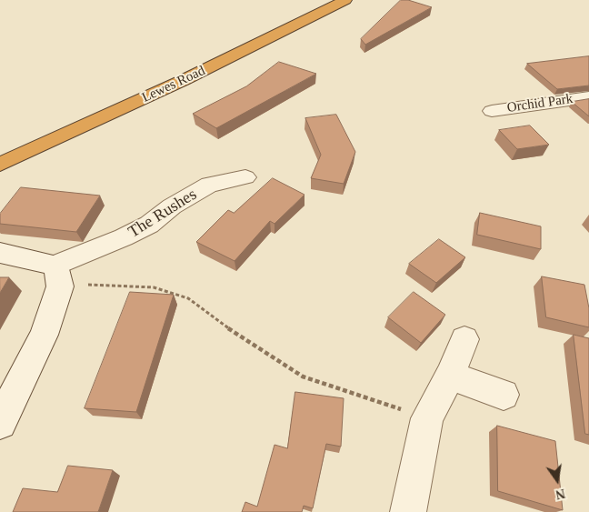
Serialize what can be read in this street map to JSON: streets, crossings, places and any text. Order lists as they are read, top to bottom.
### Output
{
  "streets": {
    "highway": ["Lewes Road"],
    "street": ["Orchid Park", "The Rushes"]
  },
  "north": "bottom"
}
